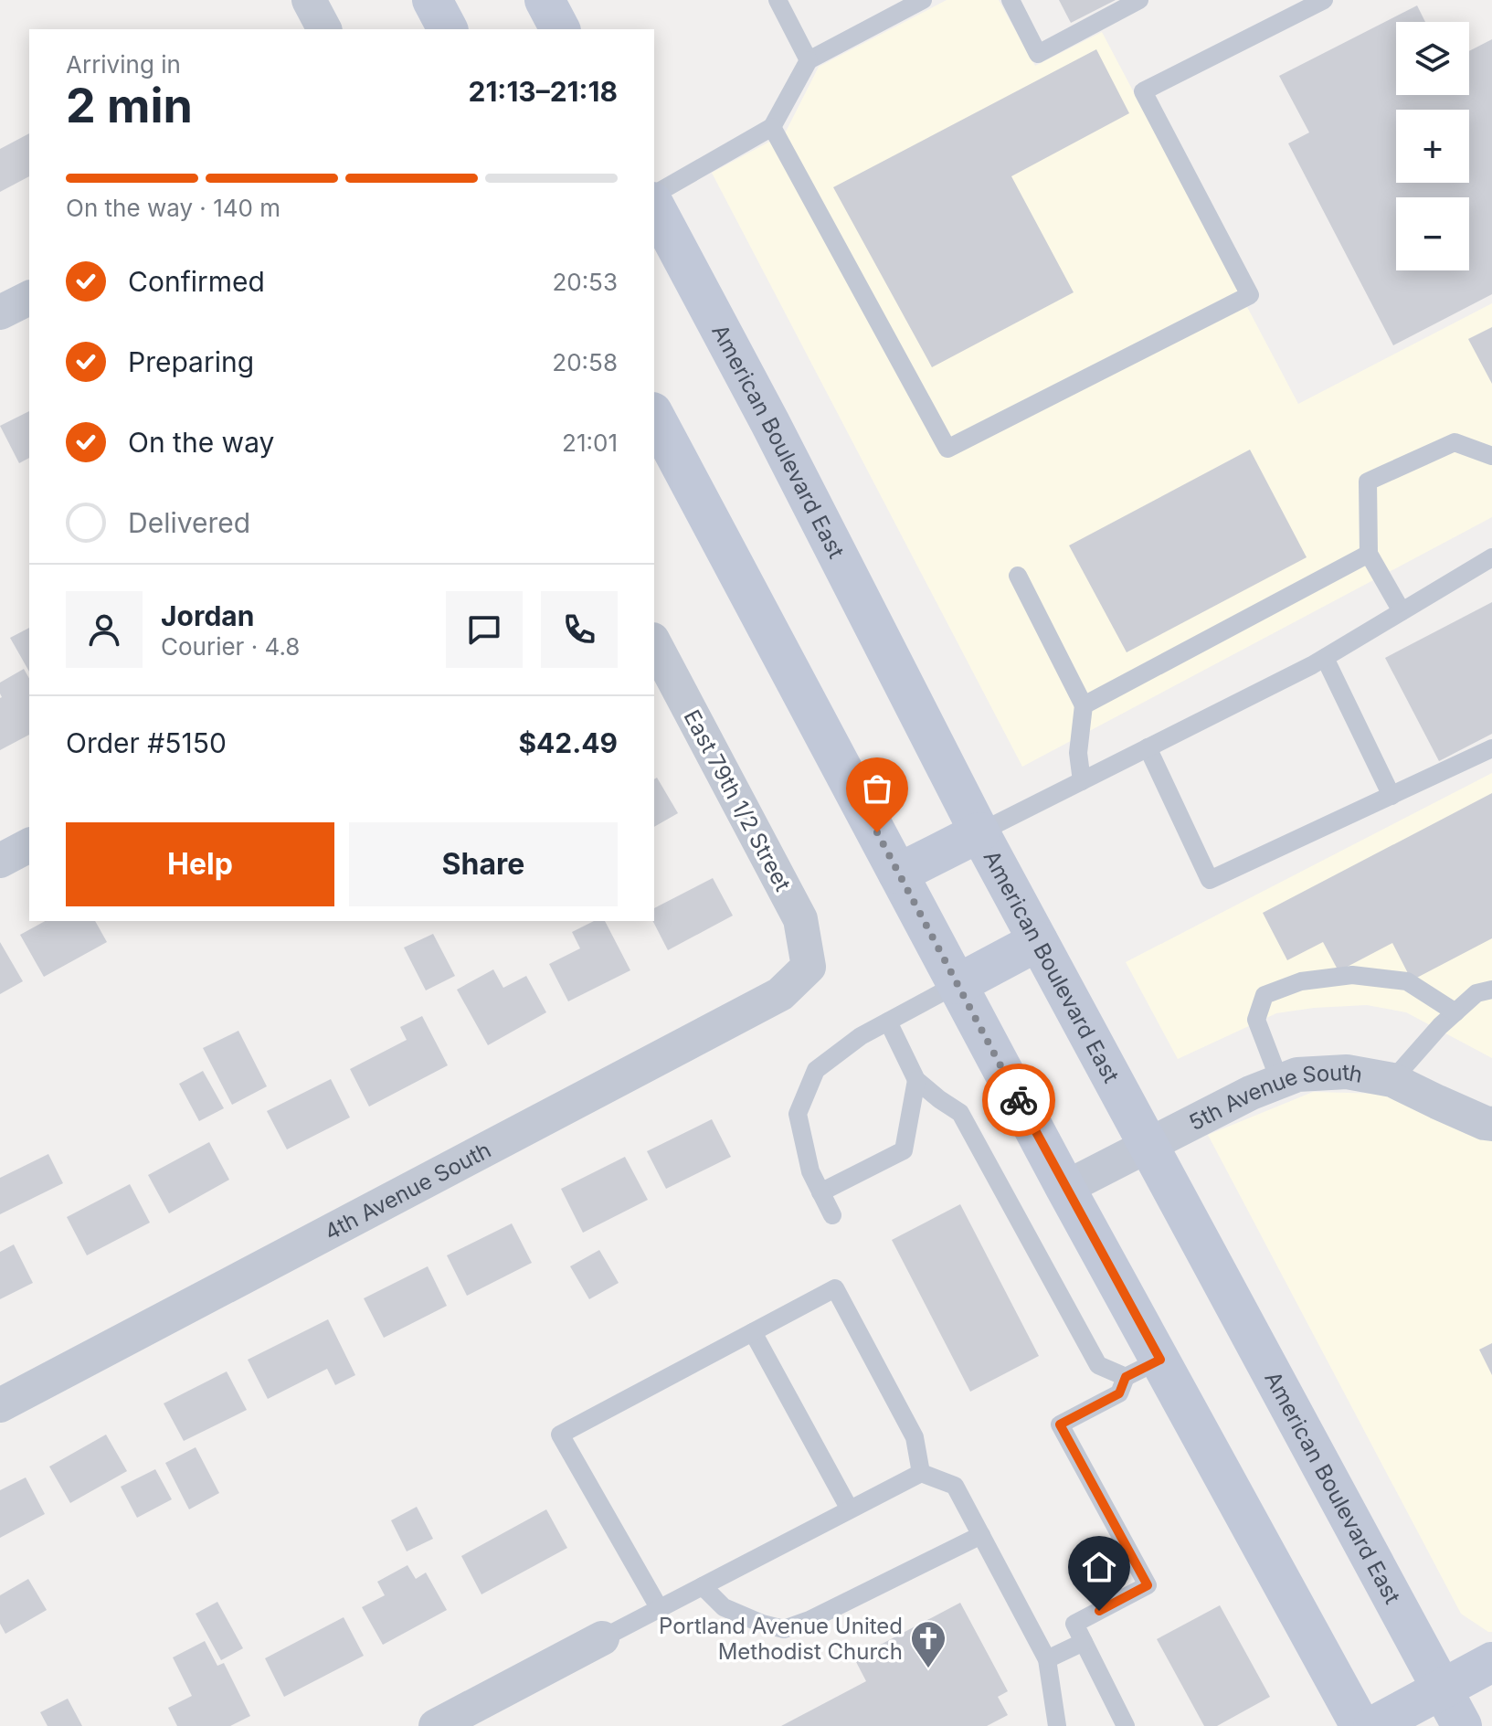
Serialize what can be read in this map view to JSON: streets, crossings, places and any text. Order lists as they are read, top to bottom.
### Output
{
  "streets": {
    "main road": ["American Boulevard East"],
    "street": ["East 79th 1/2 Street", "5th Avenue South", "4th Avenue South"]
  },
  "crossings": [
    ["American Boulevard East", "5th Avenue South"],
    ["East 79th 1/2 Street", "4th Avenue South"]
  ],
  "places": {
    "church": ["Portland Avenue United Methodist Church"]
  },
  "page": {
    "map_buttons": ["+", "−"],
    "heading": ["2 min", "Arriving in", "21:13–21:18"],
    "panel": [
      "Jordan",
      "Courier · 4.8",
      "Order #5150",
      "$42.49"
    ],
    "bar": "On the way · 140 m",
    "list": [
      ["Confirmed", "20:53"],
      ["Preparing", "20:58"],
      ["On the way", "21:01"],
      "Delivered"
    ],
    "buttons": ["Help", "Share"]
  }
}
